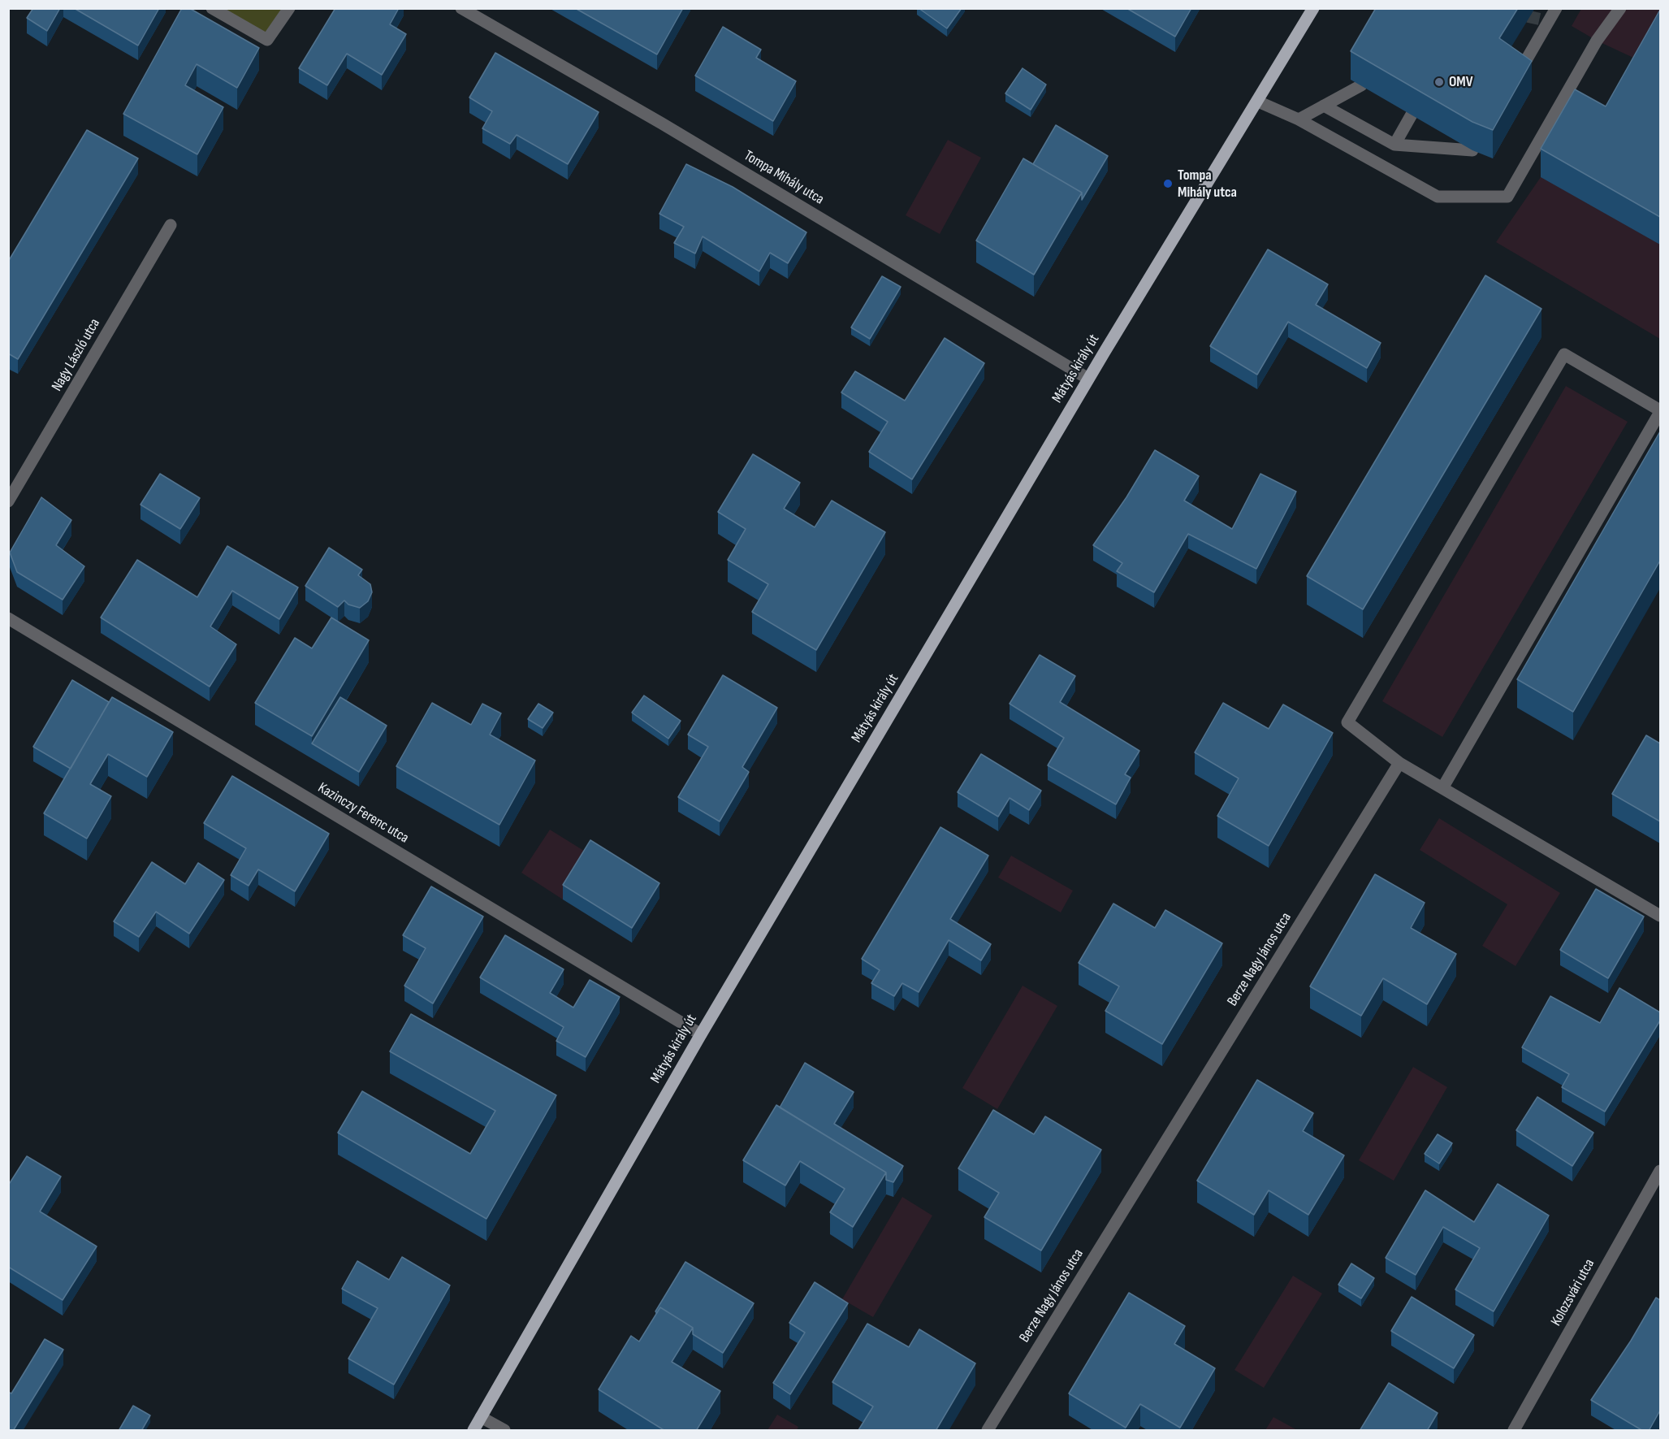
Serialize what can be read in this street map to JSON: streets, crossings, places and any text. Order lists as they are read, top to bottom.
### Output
{
  "streets": {
    "main road": ["Mátyás király út"],
    "street": [
      "Tompa Mihály utca",
      "Nagy László utca",
      "Kazinczy Ferenc utca",
      "Berze Nagy János utca",
      "Kolozsvári utca"
    ]
  },
  "crossings": [
    ["Tompa Mihály utca", "Mátyás király út"],
    ["Mátyás király út", "Kazinczy Ferenc utca"]
  ],
  "places": ["OMV", "Tompa Mihály utca"]
}
